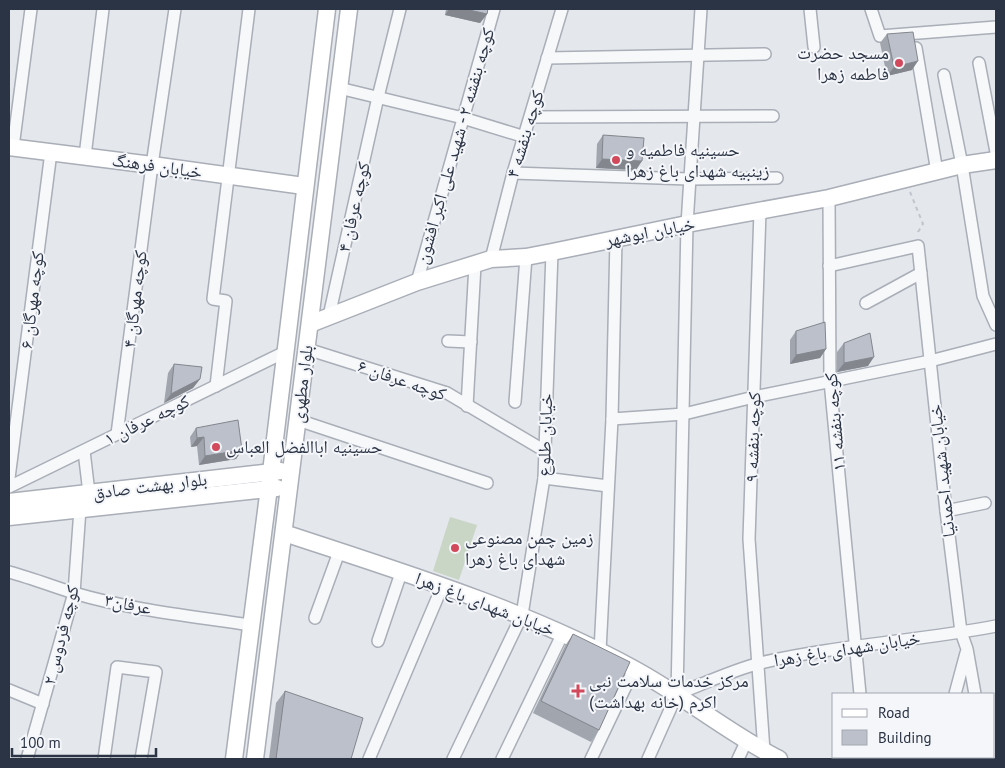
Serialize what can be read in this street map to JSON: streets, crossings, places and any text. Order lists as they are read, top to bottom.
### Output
{
  "streets": {
    "street": [
      "کوچه بنفشه ۴",
      "کوچه بنفشه ۲ - شهید علی اکبر افشون",
      "خیابان فرهنگ",
      "کوچه عرفان ۴",
      "خیابان ابوشهر",
      "کوچه مهرگان ۴",
      "کوچه مهرگان ۶",
      "کوچه عرفان ۶",
      "بلوار مطهری",
      "کوچه عرفان ۱",
      "کوچه بنفشه ۱۱",
      "خیابان طلوع",
      "کوچه بنفشه ۹",
      "خیابان شهید احمدنیا",
      "بلوار بهشت صادق",
      "عرفان۳",
      "خیابان شهدای باغ‌ زهرا",
      "کوچه فردوس ۲",
      "خیابان شهدای باغ زهرا"
    ]
  },
  "crossings": [
    ["کوچه بنفشه ۴", "خیابان ابوشهر"],
    ["کوچه بنفشه ۲ - شهید علی اکبر افشون", "خیابان ابوشهر"],
    ["خیابان فرهنگ", "کوچه مهرگان ۴"],
    ["خیابان فرهنگ", "کوچه مهرگان ۶"],
    ["خیابان فرهنگ", "بلوار مطهری"],
    ["کوچه عرفان ۴", "خیابان ابوشهر"],
    ["خیابان ابوشهر", "بلوار مطهری"],
    ["خیابان ابوشهر", "کوچه بنفشه ۱۱"],
    ["خیابان ابوشهر", "خیابان طلوع"],
    ["خیابان ابوشهر", "کوچه بنفشه ۹"],
    ["کوچه مهرگان ۴", "کوچه عرفان ۱"],
    ["کوچه عرفان ۶", "بلوار مطهری"],
    ["کوچه عرفان ۶", "خیابان طلوع"],
    ["بلوار مطهری", "کوچه عرفان ۱"],
    ["بلوار مطهری", "بلوار بهشت صادق"],
    ["بلوار مطهری", "عرفان۳"],
    ["بلوار مطهری", "خیابان شهدای باغ‌ زهرا"],
    ["کوچه بنفشه ۱۱", "خیابان شهدای باغ زهرا"],
    ["خیابان طلوع", "خیابان شهدای باغ‌ زهرا"],
    ["کوچه بنفشه ۹", "خیابان شهدای باغ‌ زهرا"],
    ["کوچه بنفشه ۹", "خیابان شهدای باغ زهرا"],
    ["خیابان شهید احمدنیا", "خیابان شهدای باغ زهرا"],
    ["بلوار بهشت صادق", "کوچه فردوس ۲"],
    ["عرفان۳", "کوچه فردوس ۲"],
    ["خیابان شهدای باغ‌ زهرا", "خیابان شهدای باغ زهرا"]
  ],
  "places": {
    "other": [
      "مسجد حضرت فاطمه زهرا",
      "حسینیه فاطمیه و زینبیه شهدای باغ زهرا",
      "حسینیه اباالفضل العباس",
      "زمین چمن مصنوعی شهدای باغ زهرا"
    ],
    "health": ["مرکز خدمات سلامت نبی اکرم (خانه بهداشت)"]
  },
  "legend": ["Road", "Building"],
  "scale_bar": "100 m"
}
